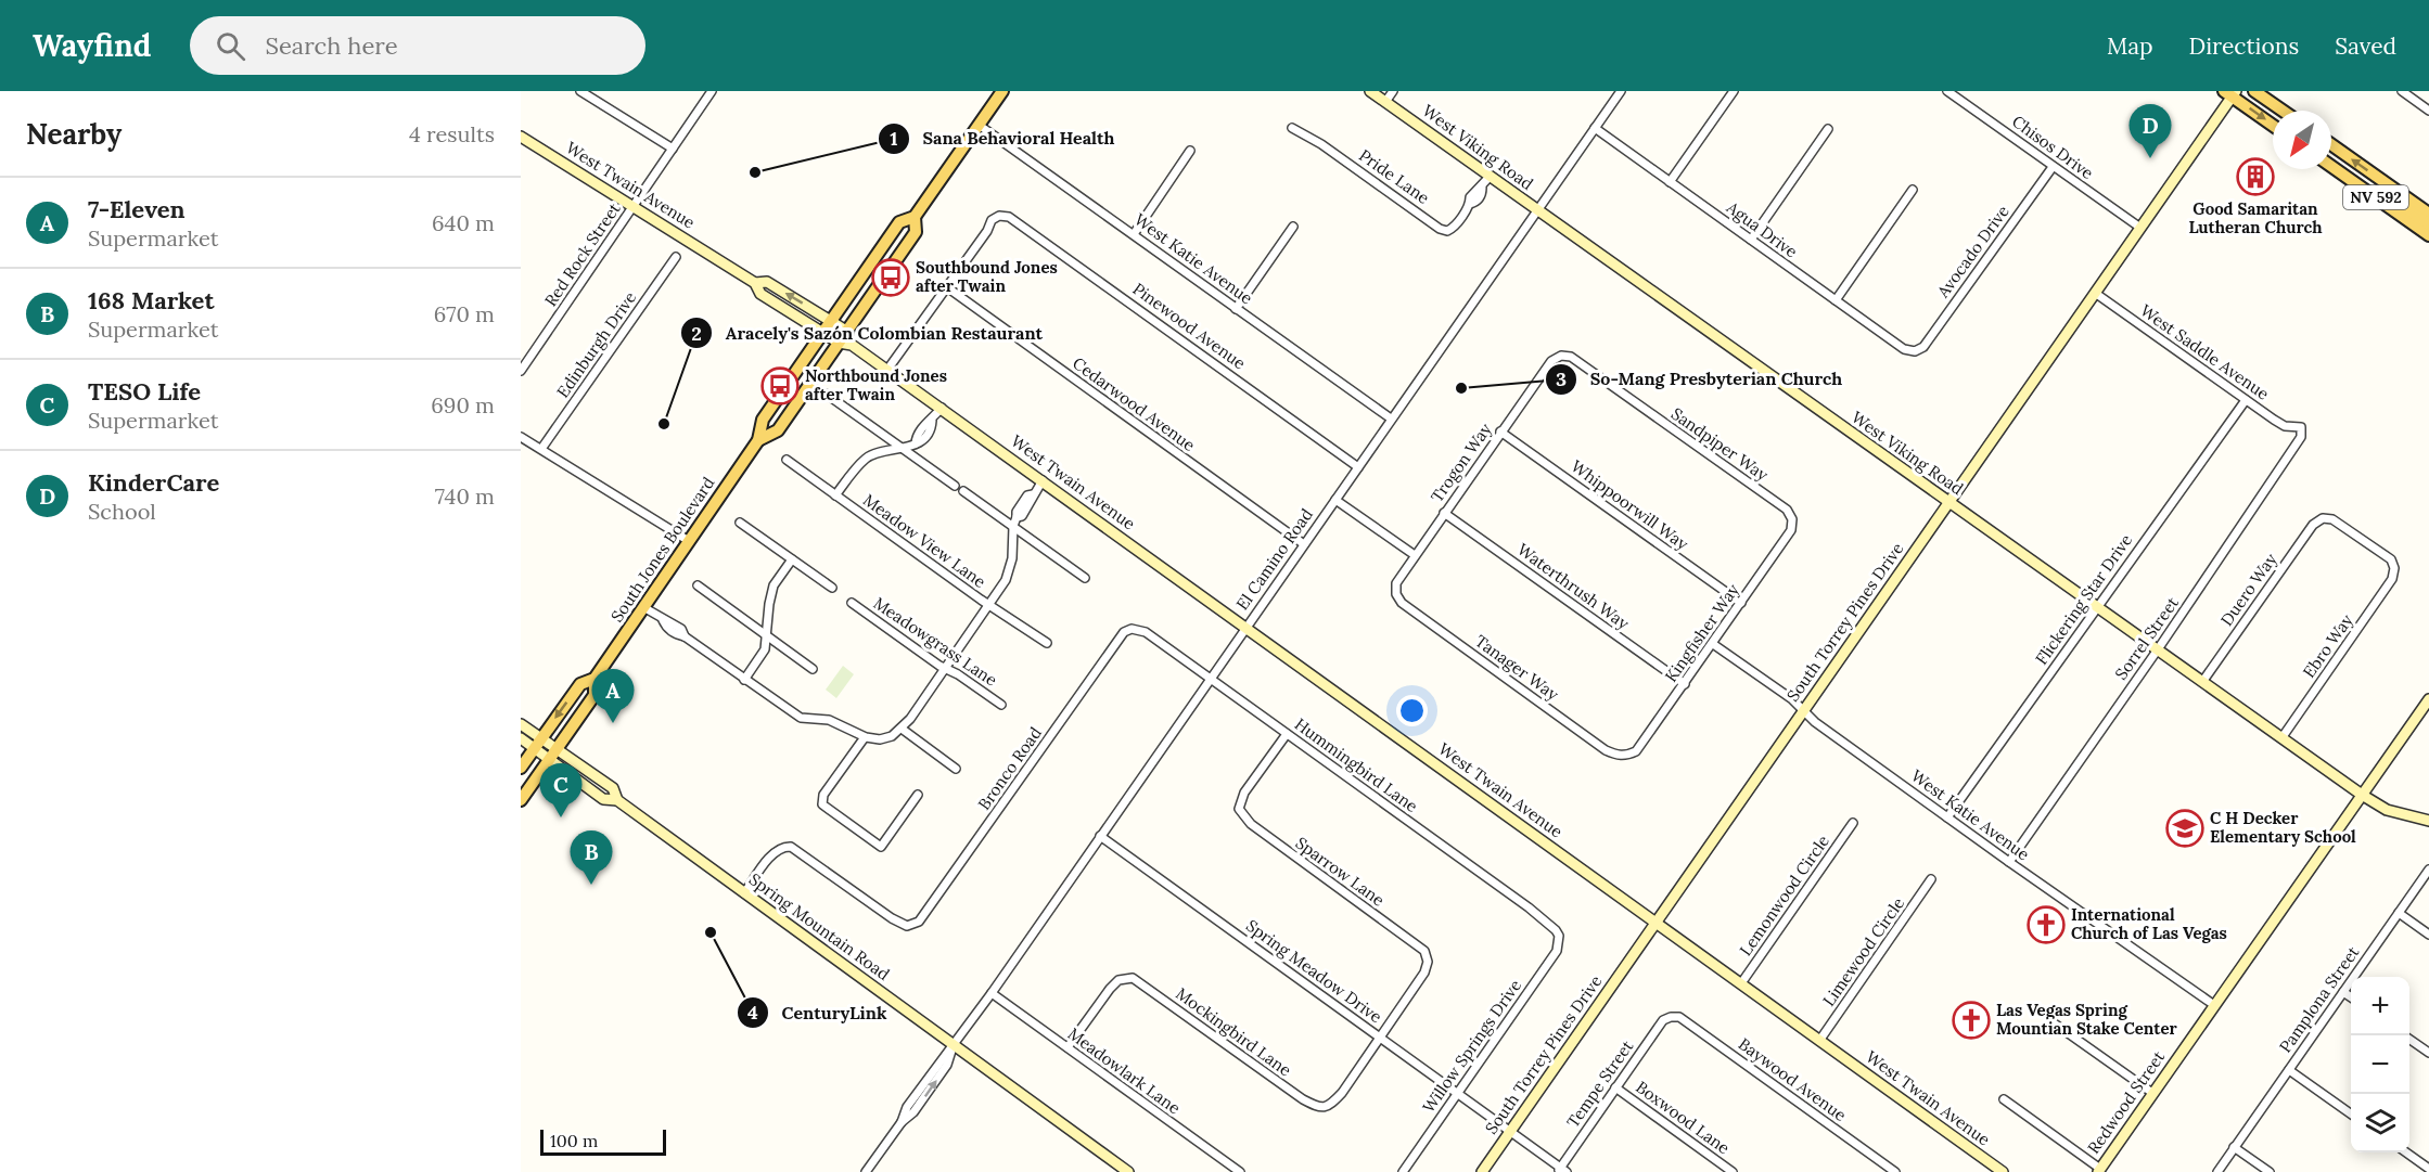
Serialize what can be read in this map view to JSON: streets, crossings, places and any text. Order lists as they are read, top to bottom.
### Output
{
  "streets": {
    "main road": ["NV 592", "South Jones Boulevard"],
    "street": [
      "West Viking Road",
      "Chisos Drive",
      "Pride Lane",
      "West Twain Avenue",
      "Agua Drive",
      "Avocado Drive",
      "Red Rock Street",
      "West Katie Avenue",
      "Pinewood Avenue",
      "Edinburgh Drive",
      "West Saddle Avenue",
      "Cedarwood Avenue",
      "Sandpiper Way",
      "Trogon Way",
      "Whippoorwill Way",
      "Meadow View Lane",
      "El Camino Road",
      "Waterthrush Way",
      "Duero Way",
      "Flickering Star Drive",
      "South Torrey Pines Drive",
      "Kingfisher Way",
      "Sorrel Street",
      "Meadowgrass Lane",
      "Ebro Way",
      "Tanager Way",
      "Hummingbird Lane",
      "Bronco Road",
      "Sparrow Lane",
      "Lemonwood Circle",
      "Spring Mountain Road",
      "Limewood Circle",
      "Spring Meadow Drive",
      "Pamplona Street",
      "Mockingbird Lane",
      "Willow Springs Drive",
      "Meadowlark Lane",
      "Baywood Avenue",
      "Tempe Street",
      "Redwood Street",
      "Boxwood Lane"
    ]
  },
  "crossings": [
    ["West Viking Road", "Pride Lane"],
    ["West Viking Road", "El Camino Road"],
    ["West Viking Road", "Duero Way"],
    ["West Viking Road", "Flickering Star Drive"],
    ["West Viking Road", "South Torrey Pines Drive"],
    ["West Viking Road", "Sorrel Street"],
    ["West Viking Road", "Ebro Way"],
    ["West Viking Road", "Redwood Street"],
    ["Chisos Drive", "Avocado Drive"],
    ["Chisos Drive", "South Torrey Pines Drive"],
    ["West Twain Avenue", "Red Rock Street"],
    ["West Twain Avenue", "South Jones Boulevard"],
    ["West Twain Avenue", "El Camino Road"],
    ["West Twain Avenue", "South Torrey Pines Drive"],
    ["West Twain Avenue", "Lemonwood Circle"],
    ["West Twain Avenue", "Limewood Circle"],
    ["Agua Drive", "Avocado Drive"],
    ["Agua Drive", "El Camino Road"],
    ["West Katie Avenue", "South Jones Boulevard"],
    ["West Katie Avenue", "El Camino Road"],
    ["West Katie Avenue", "Flickering Star Drive"],
    ["West Katie Avenue", "South Torrey Pines Drive"],
    ["West Katie Avenue", "Kingfisher Way"],
    ["West Katie Avenue", "Sorrel Street"],
    ["West Katie Avenue", "Redwood Street"],
    ["Pinewood Avenue", "Cedarwood Avenue"],
    ["Pinewood Avenue", "El Camino Road"],
    ["West Saddle Avenue", "Flickering Star Drive"],
    ["West Saddle Avenue", "South Torrey Pines Drive"],
    ["West Saddle Avenue", "Sorrel Street"],
    ["Cedarwood Avenue", "El Camino Road"],
    ["Sandpiper Way", "Trogon Way"],
    ["Sandpiper Way", "Kingfisher Way"],
    ["Trogon Way", "Whippoorwill Way"],
    ["Trogon Way", "Waterthrush Way"],
    ["Trogon Way", "Tanager Way"],
    ["Whippoorwill Way", "Kingfisher Way"],
    ["South Jones Boulevard", "Spring Mountain Road"],
    ["El Camino Road", "Hummingbird Lane"],
    ["El Camino Road", "Spring Mountain Road"],
    ["El Camino Road", "Spring Meadow Drive"],
    ["El Camino Road", "Meadowlark Lane"],
    ["Waterthrush Way", "Kingfisher Way"],
    ["Duero Way", "Ebro Way"],
    ["South Torrey Pines Drive", "Spring Meadow Drive"],
    ["Kingfisher Way", "Tanager Way"],
    ["Hummingbird Lane", "Bronco Road"],
    ["Hummingbird Lane", "Sparrow Lane"],
    ["Hummingbird Lane", "Willow Springs Drive"],
    ["Bronco Road", "Spring Mountain Road"],
    ["Sparrow Lane", "Spring Meadow Drive"],
    ["Sparrow Lane", "Mockingbird Lane"],
    ["Spring Meadow Drive", "Mockingbird Lane"],
    ["Spring Meadow Drive", "Willow Springs Drive"],
    ["Spring Meadow Drive", "Tempe Street"],
    ["Mockingbird Lane", "Meadowlark Lane"],
    ["Baywood Avenue", "Tempe Street"],
    ["Tempe Street", "Boxwood Lane"]
  ],
  "places": {
    "other": [
      "Sana Behavioral Health",
      "So-Mang Presbyterian Church",
      "Aracely's Sazón Colombian Restaurant",
      "CenturyLink"
    ],
    "building": ["Good Samaritan Lutheran Church"],
    "bus stop": ["Southbound Jones after Twain", "Northbound Jones after Twain"],
    "school or university": ["C H Decker Elementary School"],
    "church": ["International Church of Las Vegas", "Las Vegas Spring Mountian Stake Center"]
  },
  "scale_bar": "100 m",
  "north": "bottom left",
  "page": {
    "header": "Wayfind",
    "search": "Search here",
    "nav": ["Map", "Directions", "Saved"],
    "heading": ["Nearby", "4 results"],
    "pins": [
      "D",
      "A",
      "C",
      "B"
    ],
    "list": [
      {
        "mark": "A",
        "name": "7-Eleven",
        "note": "Supermarket",
        "value": "640 m"
      },
      {
        "mark": "B",
        "name": "168 Market",
        "note": "Supermarket",
        "value": "670 m"
      },
      {
        "mark": "C",
        "name": "TESO Life",
        "note": "Supermarket",
        "value": "690 m"
      },
      {
        "mark": "D",
        "name": "KinderCare",
        "note": "School",
        "value": "740 m"
      }
    ],
    "map_buttons": ["+", "−"],
    "scale": "100 m"
  }
}
